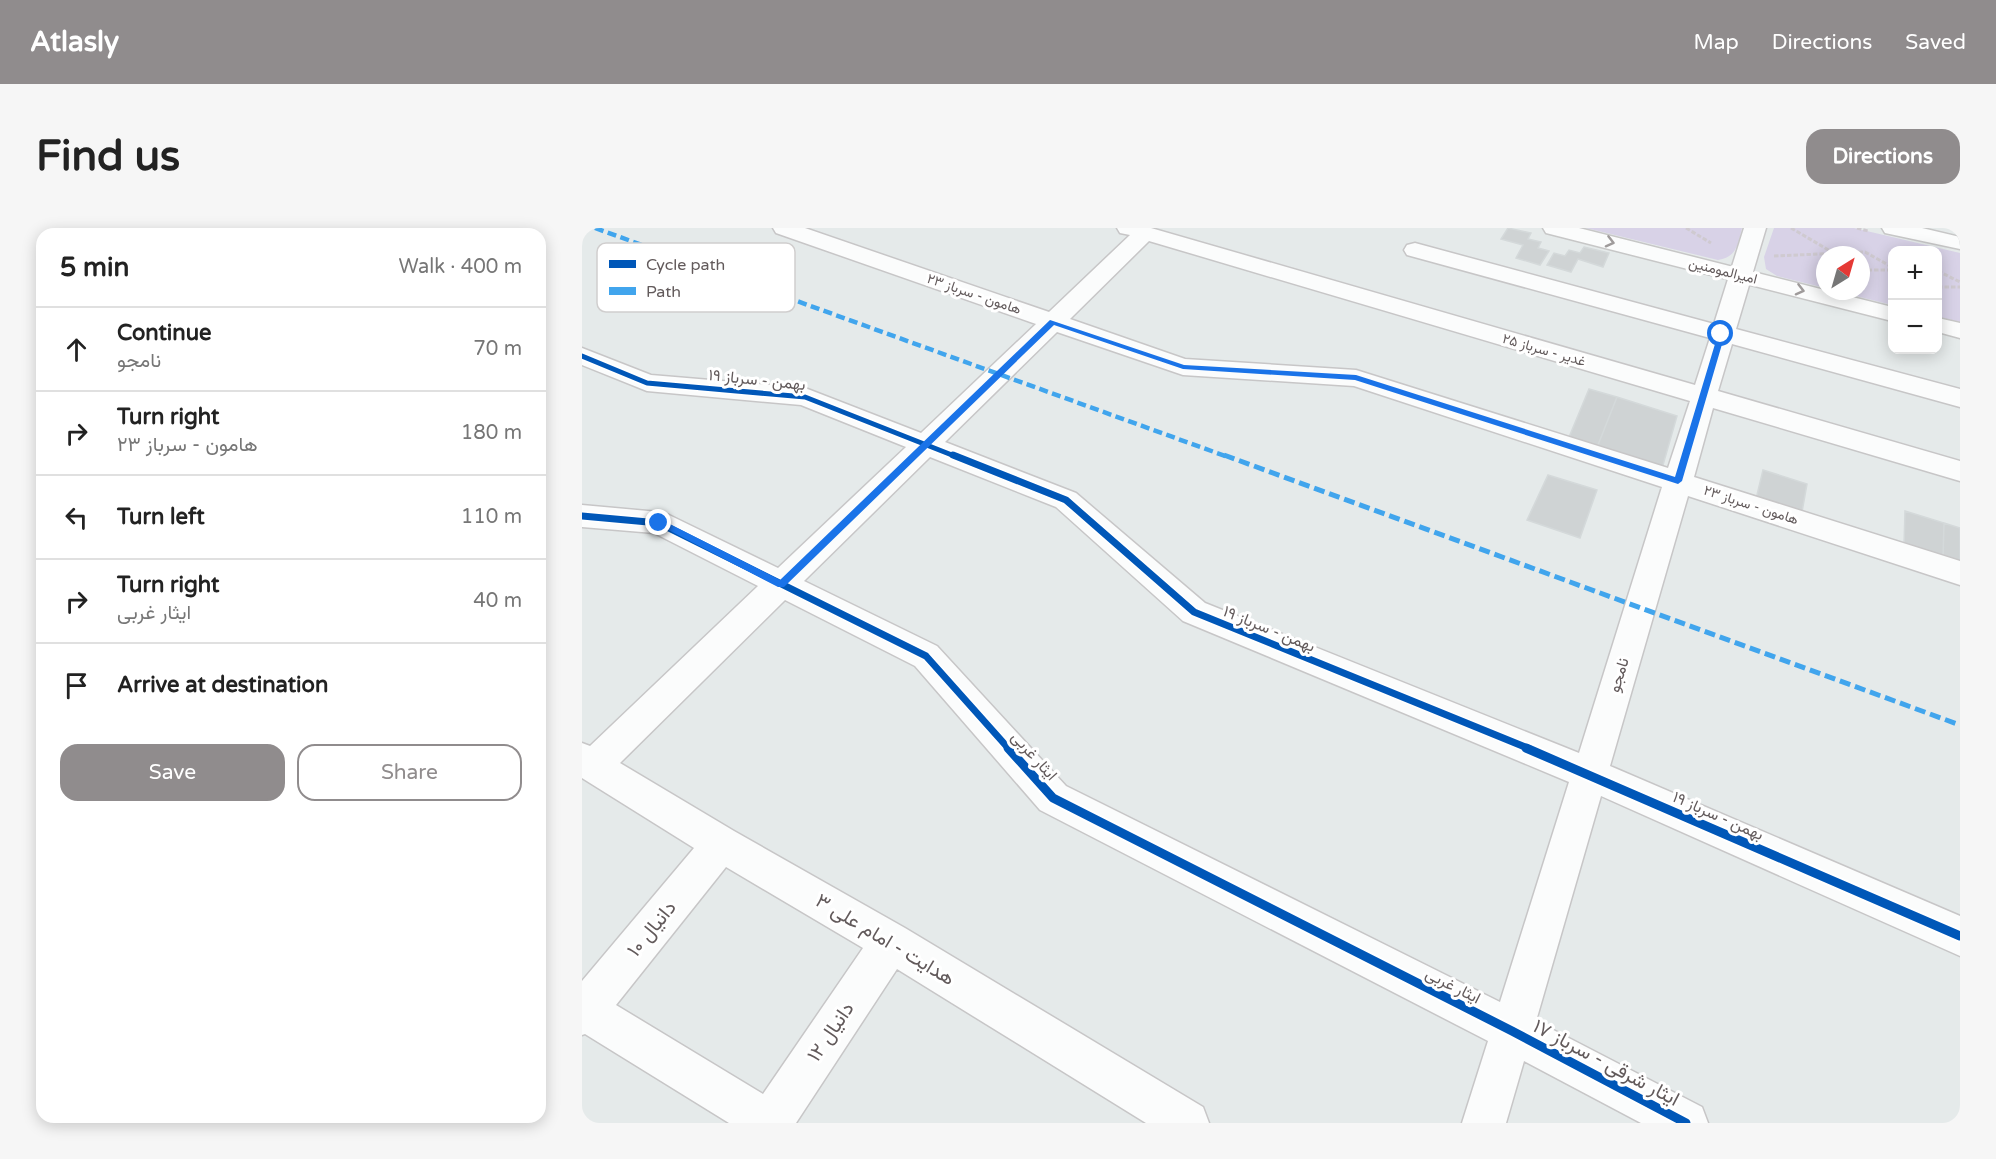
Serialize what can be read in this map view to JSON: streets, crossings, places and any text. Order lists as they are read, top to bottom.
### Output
{
  "streets": {
    "street": [
      "امیرالمومنین",
      "هامون - سرباز ۲۳",
      "غدیر - سرباز ۲۵",
      "بهمن - سرباز ۱۹",
      "نامجو",
      "ایثار غربی",
      "دانیال ۱۰",
      "هدایت - امام علی ۳",
      "دانیال ۱۲",
      "ایثار شرقی - سرباز ۱۷"
    ]
  },
  "crossings": [
    ["امیرالمومنین", "نامجو"],
    ["هامون - سرباز ۲۳", "نامجو"],
    ["غدیر - سرباز ۲۵", "نامجو"],
    ["بهمن - سرباز ۱۹", "نامجو"],
    ["نامجو", "ایثار غربی"],
    ["نامجو", "ایثار شرقی - سرباز ۱۷"],
    ["ایثار غربی", "ایثار شرقی - سرباز ۱۷"],
    ["دانیال ۱۰", "هدایت - امام علی ۳"],
    ["هدایت - امام علی ۳", "دانیال ۱۲"]
  ],
  "legend": ["Cycle path", "Path"],
  "north": "top right",
  "page": {
    "header": "Atlasly",
    "nav": ["Map", "Directions", "Saved"],
    "buttons": [
      "Directions",
      ["Save", "Share"]
    ],
    "title": "Find us",
    "heading": ["5 min", "Walk · 400 m"],
    "map_buttons": ["+", "−"],
    "list": [
      ["Continue", "نامجو", "70 m"],
      ["Turn right", "هامون - سرباز ۲۳", "180 m"],
      ["Turn left", "110 m"],
      ["Turn right", "ایثار غربی", "40 m"],
      "Arrive at destination"
    ]
  }
}
